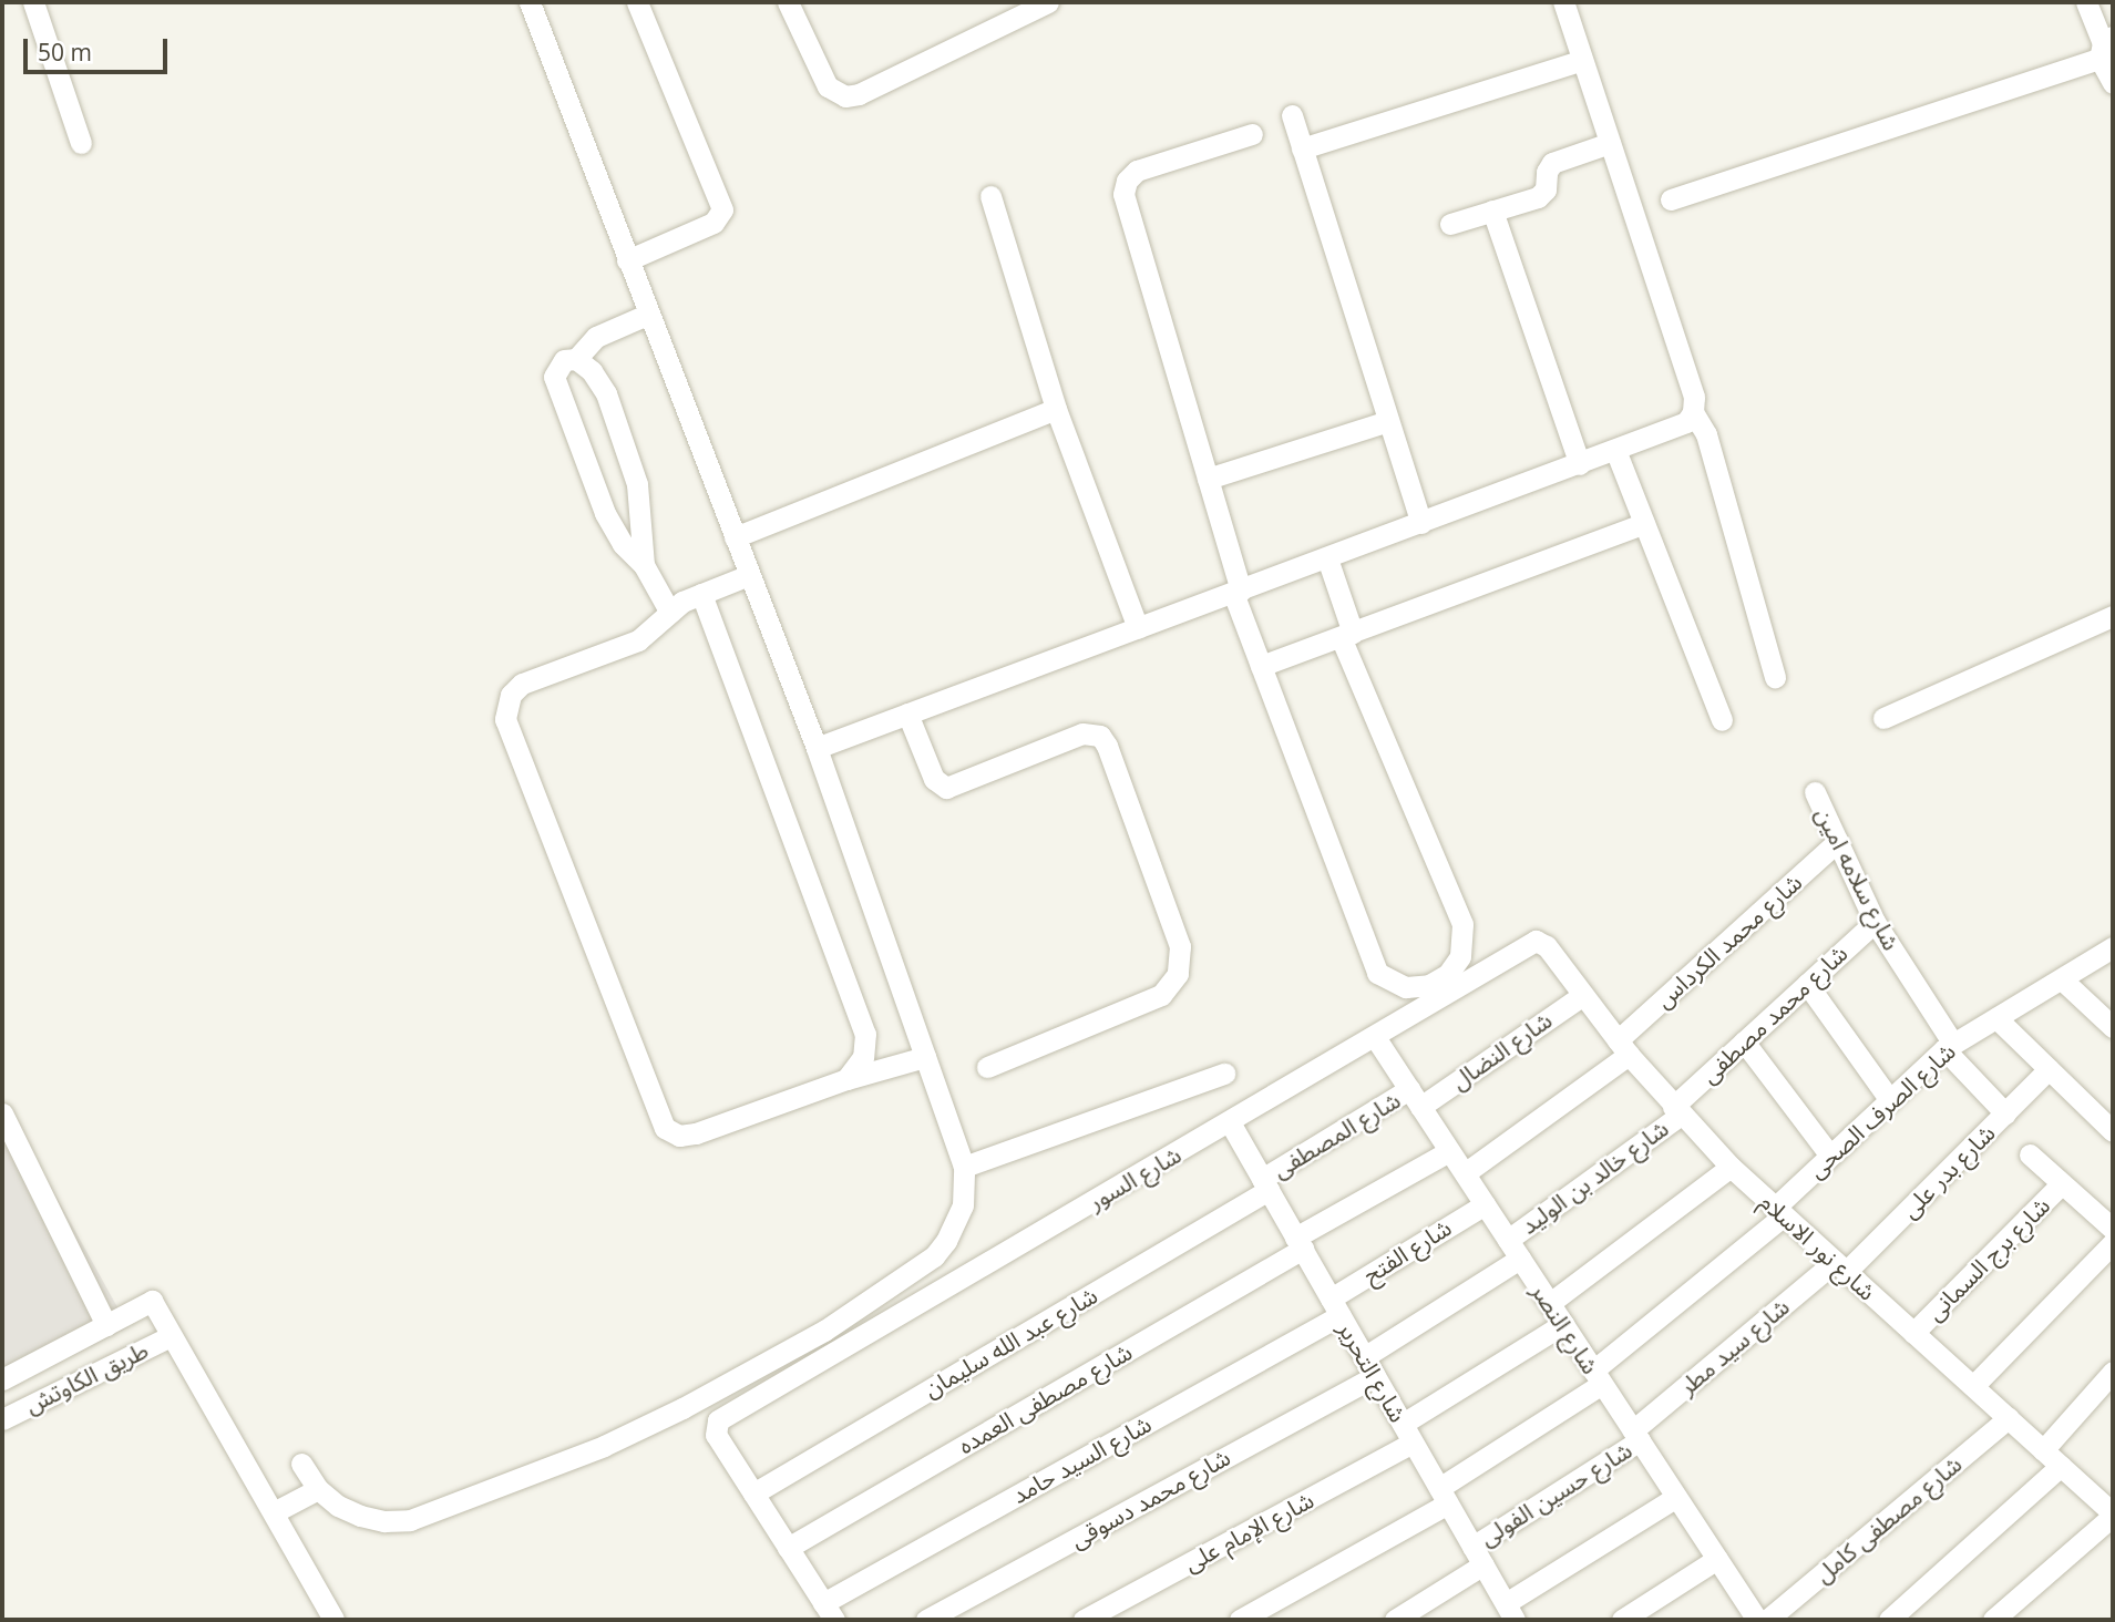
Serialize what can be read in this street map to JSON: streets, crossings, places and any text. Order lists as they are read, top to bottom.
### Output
{
  "streets": {
    "street": [
      "شارع سلامه امين",
      "شارع محمد الكرداس",
      "شارع محمد مصطفى",
      "شارع النضال",
      "شارع الصرف الصحى",
      "شارع المصطفى",
      "شارع بدر على",
      "شارع خالد بن الوليد",
      "شارع السور",
      "شارع نور الاسلام",
      "شارع الفتح",
      "شارع برج السمانى",
      "شارع النصر",
      "شارع عبد الله سليمان",
      "شارع سيد مطر",
      "شارع التحرير",
      "طريق الكاوتش",
      "شارع مصطفى العمده",
      "شارع السيد حامد",
      "شارع حسين الفولى",
      "شارع محمد دسوقى",
      "شارع مصطفى كامل",
      "شارع الإمام على"
    ]
  },
  "crossings": [
    ["شارع سلامه امين", "شارع محمد الكرداس"],
    ["شارع سلامه امين", "شارع محمد مصطفى"],
    ["شارع سلامه امين", "شارع الصرف الصحى"],
    ["شارع سلامه امين", "شارع بدر على"],
    ["شارع محمد الكرداس", "شارع نور الاسلام"],
    ["شارع محمد الكرداس", "شارع النصر"],
    ["شارع محمد مصطفى", "شارع خالد بن الوليد"],
    ["شارع محمد مصطفى", "شارع نور الاسلام"],
    ["شارع النضال", "شارع المصطفى"],
    ["شارع النضال", "شارع نور الاسلام"],
    ["شارع النضال", "شارع النصر"],
    ["شارع الصرف الصحى", "شارع نور الاسلام"],
    ["شارع الصرف الصحى", "شارع النصر"],
    ["شارع الصرف الصحى", "شارع التحرير"],
    ["شارع المصطفى", "شارع النصر"],
    ["شارع المصطفى", "شارع عبد الله سليمان"],
    ["شارع المصطفى", "شارع التحرير"],
    ["شارع بدر على", "شارع نور الاسلام"],
    ["شارع بدر على", "شارع سيد مطر"],
    ["شارع خالد بن الوليد", "شارع نور الاسلام"],
    ["شارع خالد بن الوليد", "شارع النصر"],
    ["شارع السور", "شارع نور الاسلام"],
    ["شارع السور", "شارع النصر"],
    ["شارع السور", "شارع عبد الله سليمان"],
    ["شارع السور", "شارع التحرير"],
    ["شارع نور الاسلام", "شارع برج السمانى"],
    ["شارع نور الاسلام", "شارع سيد مطر"],
    ["شارع نور الاسلام", "شارع مصطفى كامل"],
    ["شارع الفتح", "شارع النصر"],
    ["شارع الفتح", "شارع التحرير"],
    ["شارع الفتح", "شارع السيد حامد"],
    ["شارع النصر", "شارع سيد مطر"],
    ["شارع النصر", "شارع مصطفى العمده"],
    ["شارع النصر", "شارع حسين الفولى"],
    ["شارع النصر", "شارع محمد دسوقى"],
    ["شارع النصر", "شارع الإمام على"],
    ["شارع عبد الله سليمان", "شارع التحرير"],
    ["شارع سيد مطر", "شارع حسين الفولى"],
    ["شارع التحرير", "شارع مصطفى العمده"],
    ["شارع التحرير", "شارع السيد حامد"],
    ["شارع التحرير", "شارع حسين الفولى"],
    ["شارع التحرير", "شارع محمد دسوقى"],
    ["شارع التحرير", "شارع الإمام على"]
  ],
  "scale_bar": "50 m"
}
